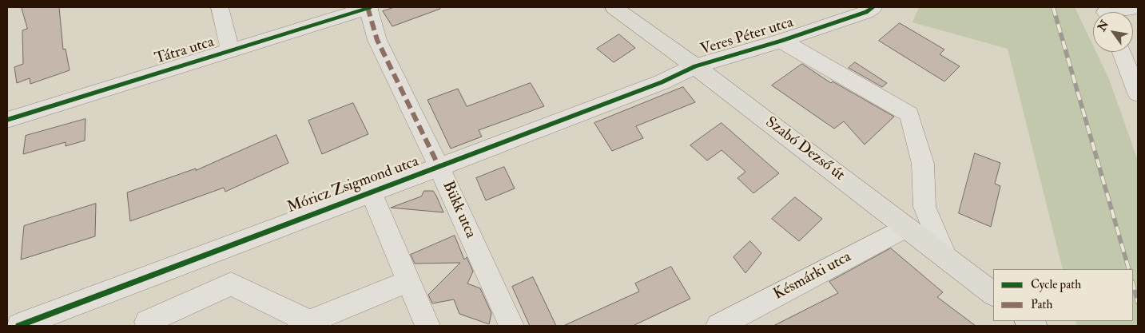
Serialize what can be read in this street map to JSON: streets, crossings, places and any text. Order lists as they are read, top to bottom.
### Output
{
  "streets": {
    "main road": ["Szabó Dezső út"],
    "street": [
      "Veres Péter utca",
      "Tátra utca",
      "Móricz Zsigmond utca",
      "Bükk utca",
      "Késmárki utca"
    ]
  },
  "crossings": [
    ["Veres Péter utca", "Szabó Dezső út"],
    ["Veres Péter utca", "Móricz Zsigmond utca"],
    ["Tátra utca", "Bükk utca"],
    ["Szabó Dezső út", "Móricz Zsigmond utca"],
    ["Szabó Dezső út", "Késmárki utca"],
    ["Móricz Zsigmond utca", "Bükk utca"]
  ],
  "legend": ["Cycle path", "Path"],
  "north": "top left"
}
